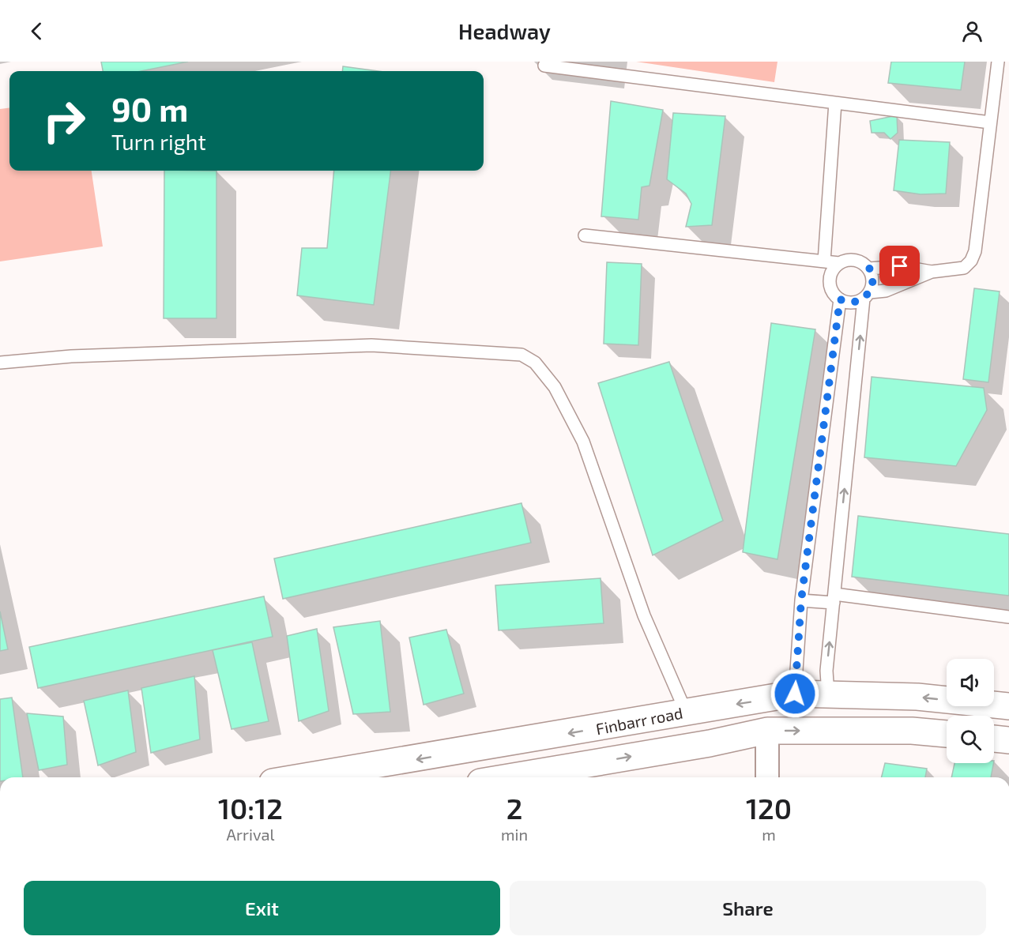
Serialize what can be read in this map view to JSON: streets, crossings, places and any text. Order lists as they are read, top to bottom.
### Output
{
  "streets": {
    "main road": ["Finbarr road"]
  },
  "page": {
    "header": "Headway",
    "turn": ["90 m", "Turn right"],
    "eta": [
      "10:12",
      "Arrival",
      "2",
      "min",
      "120",
      "m"
    ],
    "buttons": ["Exit", "Share"]
  }
}
